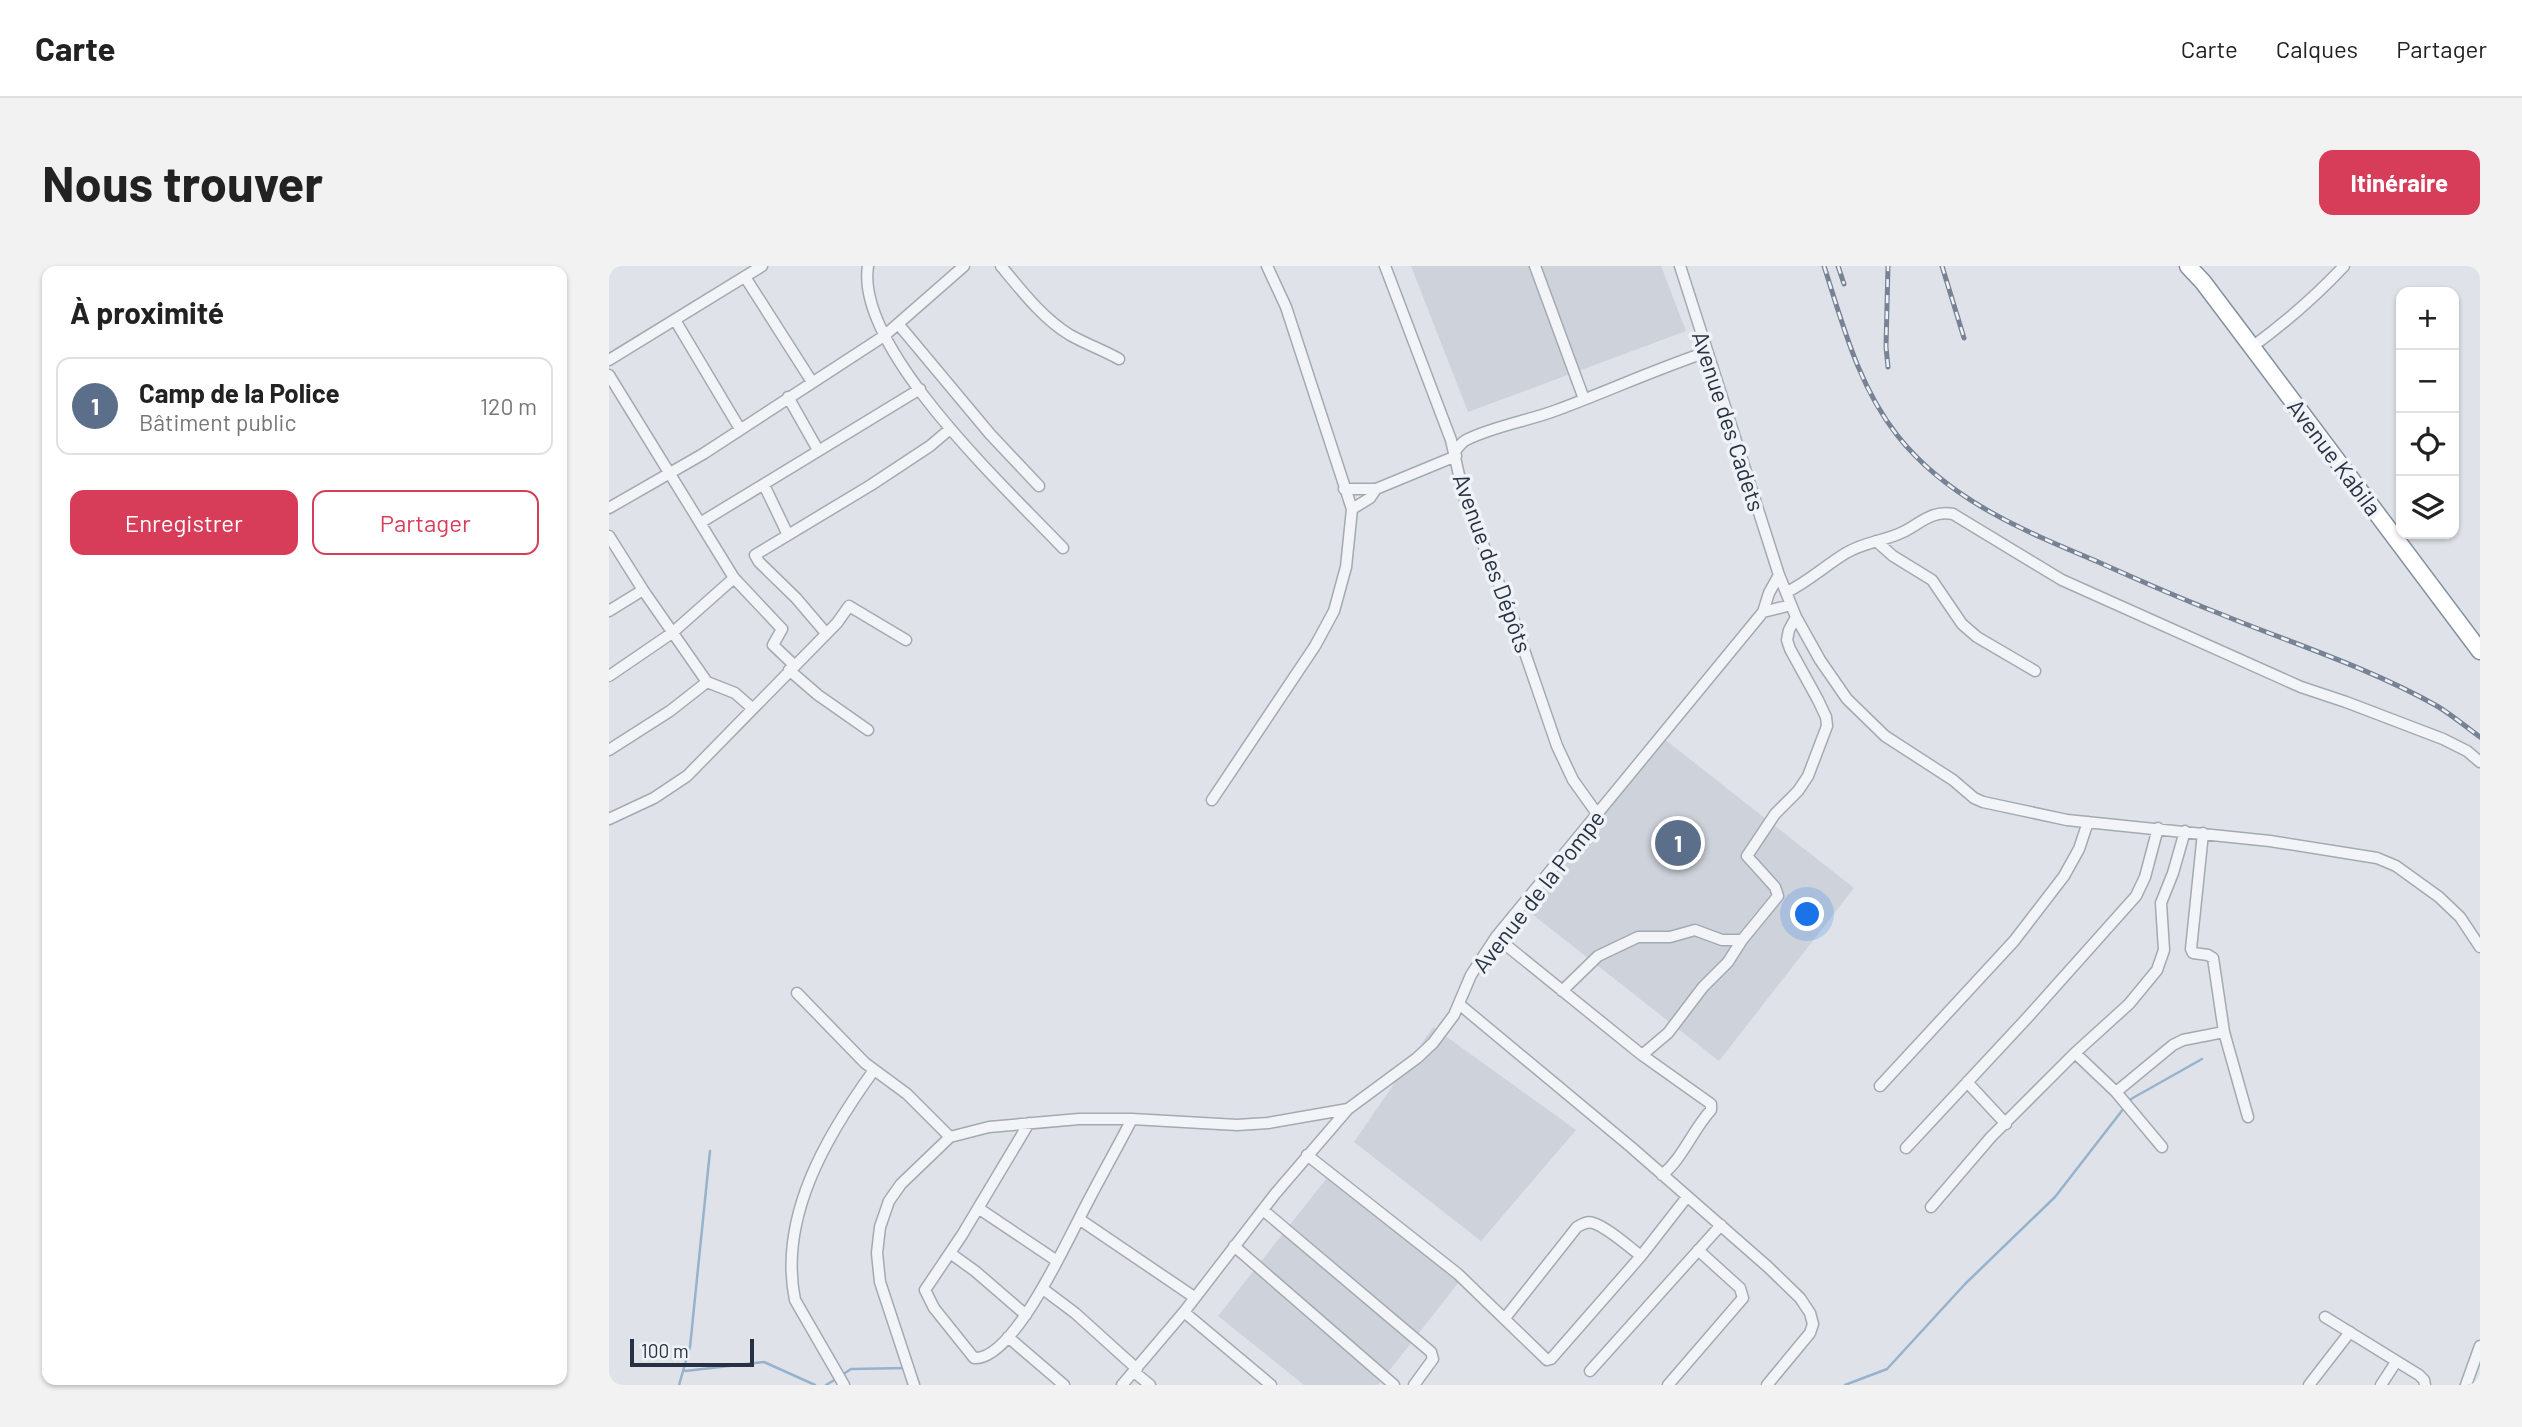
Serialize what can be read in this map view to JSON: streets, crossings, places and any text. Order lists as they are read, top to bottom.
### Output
{
  "streets": {
    "highway": ["Avenue Kabila"],
    "street": ["Avenue des Cadets", "Avenue des Dépôts", "Avenue de la Pompe"]
  },
  "crossings": [
    ["Avenue des Cadets", "Avenue de la Pompe"],
    ["Avenue des Dépôts", "Avenue de la Pompe"]
  ],
  "scale_bar": "100 m",
  "page": {
    "header": "Carte",
    "nav": ["Carte", "Calques", "Partager"],
    "buttons": [
      "Itinéraire",
      ["Enregistrer", "Partager"]
    ],
    "title": "Nous trouver",
    "heading": "À proximité",
    "map_buttons": ["+", "−"],
    "list": [
      {
        "mark": "1",
        "name": "Camp de la Police",
        "note": "Bâtiment public",
        "value": "120 m"
      }
    ],
    "pins": "1",
    "scale": "100 m"
  }
}
